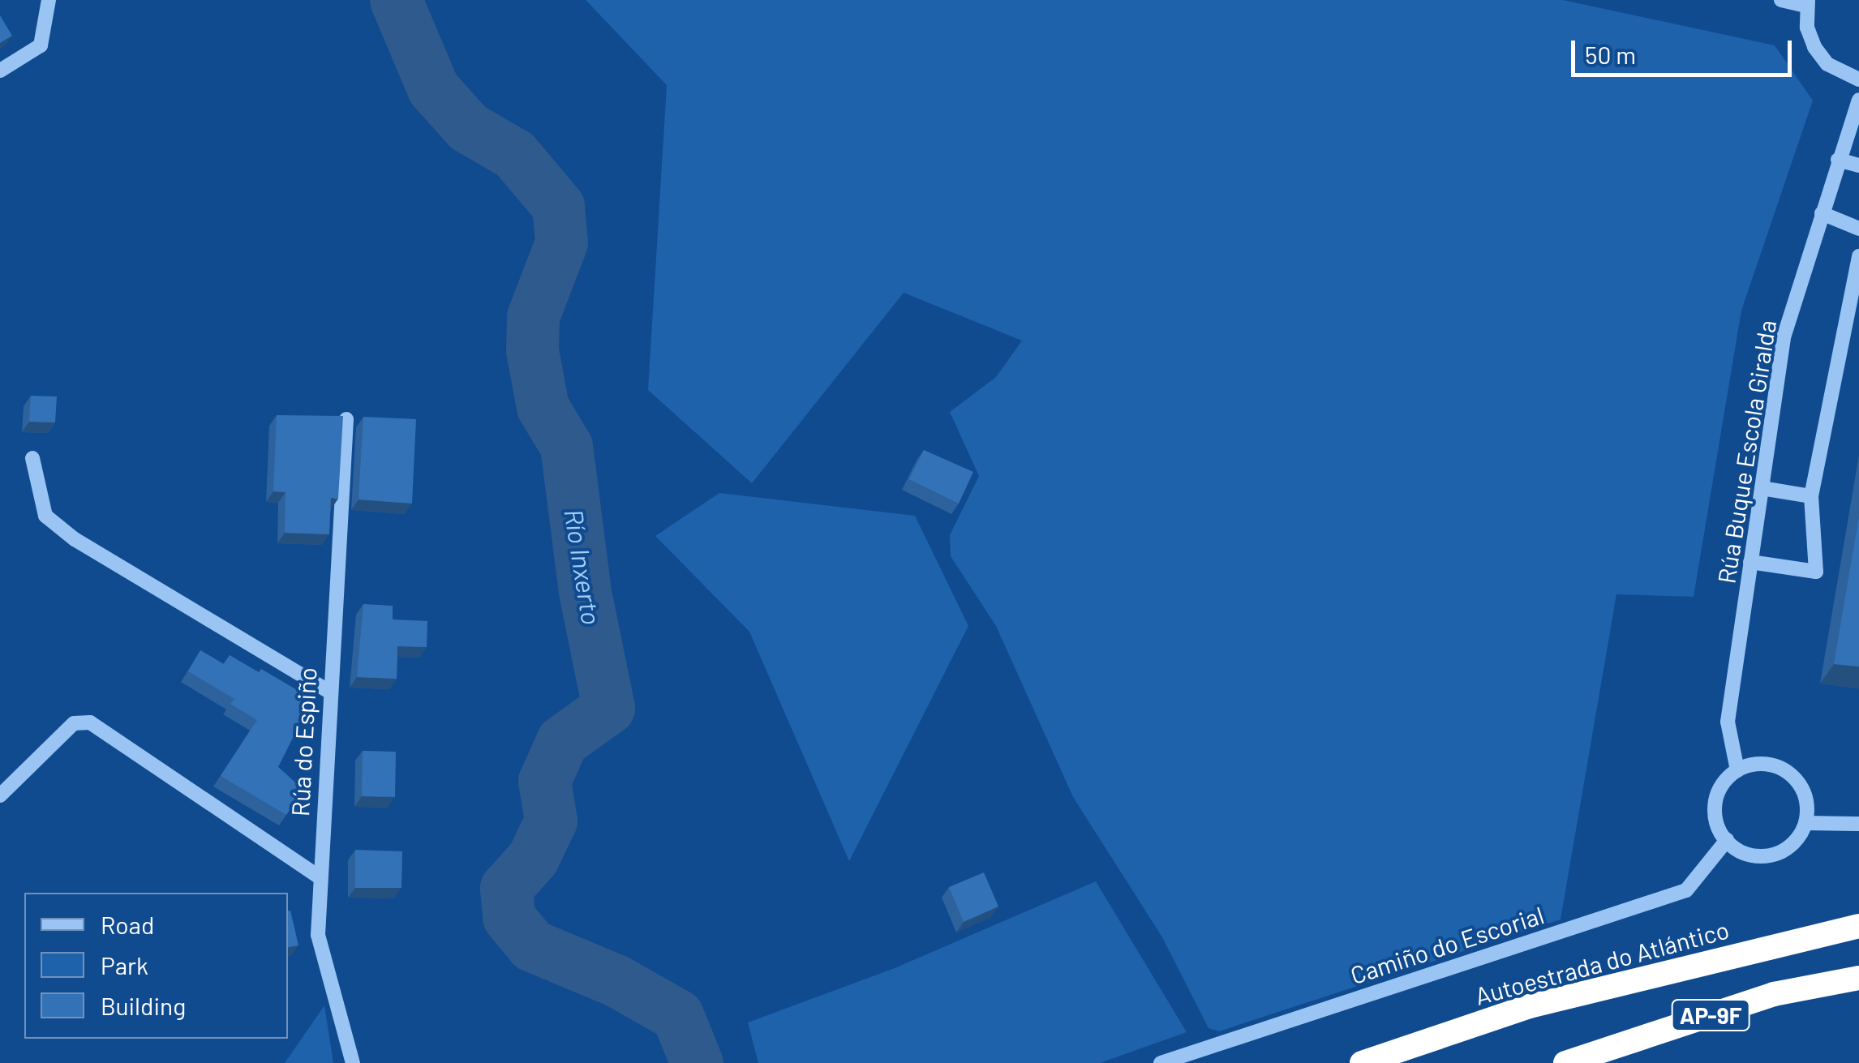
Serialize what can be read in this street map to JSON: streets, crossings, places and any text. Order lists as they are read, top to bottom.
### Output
{
  "streets": {
    "highway": ["Autoestrada do Atlántico", "AP-9F"],
    "street": ["Rúa Buque Escola Giralda", "Rúa do Espiño", "Camiño do Escorial"]
  },
  "crossings": [
    ["Rúa Buque Escola Giralda", "Camiño do Escorial"]
  ],
  "water": ["Río Inxerto"],
  "legend": ["Road", "Park", "Building"],
  "scale_bar": "50 m"
}
